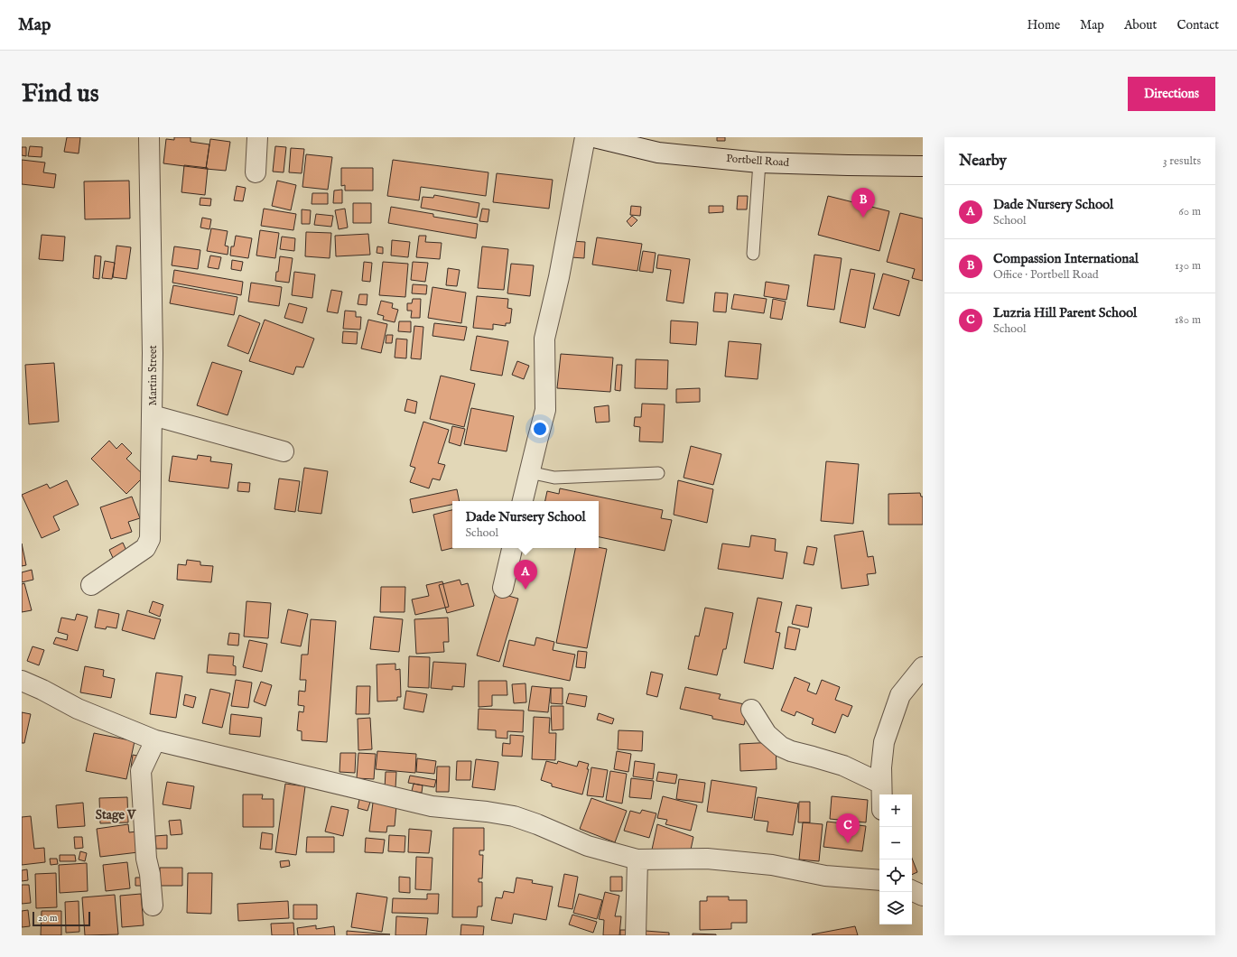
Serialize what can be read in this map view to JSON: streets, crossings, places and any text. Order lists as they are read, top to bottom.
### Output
{
  "streets": {
    "street": ["Portbell Road", "Martin Street"]
  },
  "districts": ["Stage V"],
  "scale_bar": "20 m",
  "page": {
    "header": "Map",
    "nav": [
      "Home",
      "Map",
      "About",
      "Contact"
    ],
    "buttons": "Directions",
    "title": "Find us",
    "heading": ["Nearby", "3 results"],
    "list": [
      {
        "mark": "A",
        "name": "Dade Nursery School",
        "note": "School",
        "value": "60 m"
      },
      {
        "mark": "B",
        "name": "Compassion International",
        "note": "Office · Portbell Road",
        "value": "130 m"
      },
      {
        "mark": "C",
        "name": "Luzria Hill Parent School",
        "note": "School",
        "value": "180 m"
      }
    ],
    "pins": ["B", "A", "C"],
    "popup": ["Dade Nursery School", "School"],
    "map_buttons": ["+", "−"],
    "scale": "20 m"
  }
}
